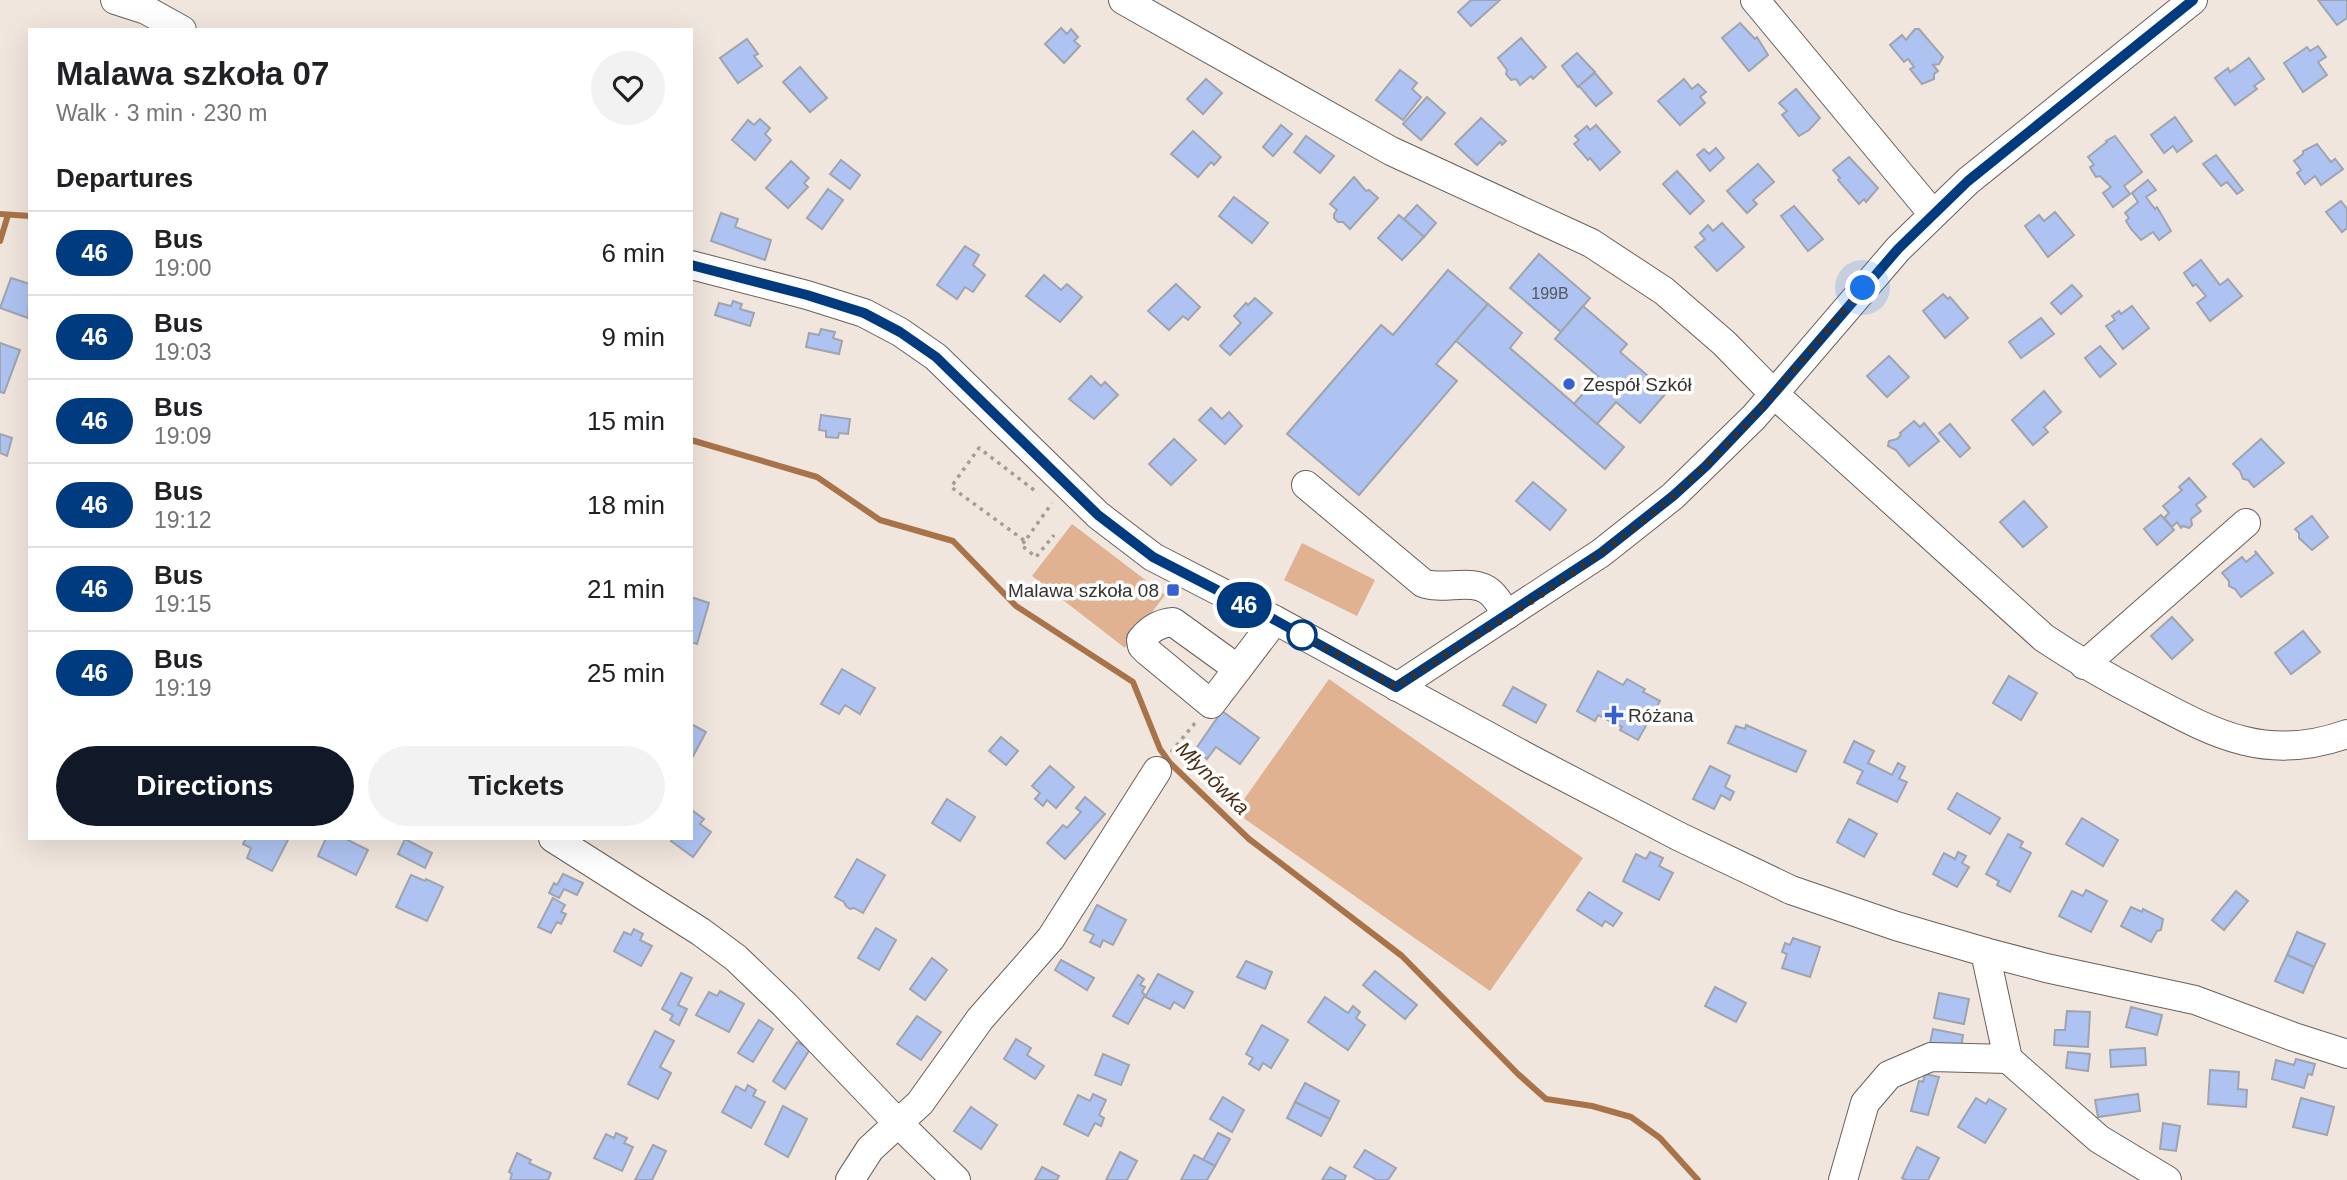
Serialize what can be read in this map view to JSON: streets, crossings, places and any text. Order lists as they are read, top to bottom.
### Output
{
  "water": ["Młynówka"],
  "places": {
    "other": ["Zespół Szkół"],
    "transit": ["Malawa szkoła 08"],
    "health": ["Różana"]
  },
  "lines": ["bus line 46"],
  "house_numbers": ["199B"],
  "page": {
    "on_map": "46",
    "heading": [
      ["Malawa szkoła 07", "Walk · 3 min · 230 m"],
      "Departures"
    ],
    "list": [
      {
        "mark": "46",
        "name": "Bus",
        "note": "19:00",
        "value": "6 min"
      },
      {
        "mark": "46",
        "name": "Bus",
        "note": "19:03",
        "value": "9 min"
      },
      {
        "mark": "46",
        "name": "Bus",
        "note": "19:09",
        "value": "15 min"
      },
      {
        "mark": "46",
        "name": "Bus",
        "note": "19:12",
        "value": "18 min"
      },
      {
        "mark": "46",
        "name": "Bus",
        "note": "19:15",
        "value": "21 min"
      },
      {
        "mark": "46",
        "name": "Bus",
        "note": "19:19",
        "value": "25 min"
      }
    ],
    "buttons": ["Directions", "Tickets"]
  }
}
